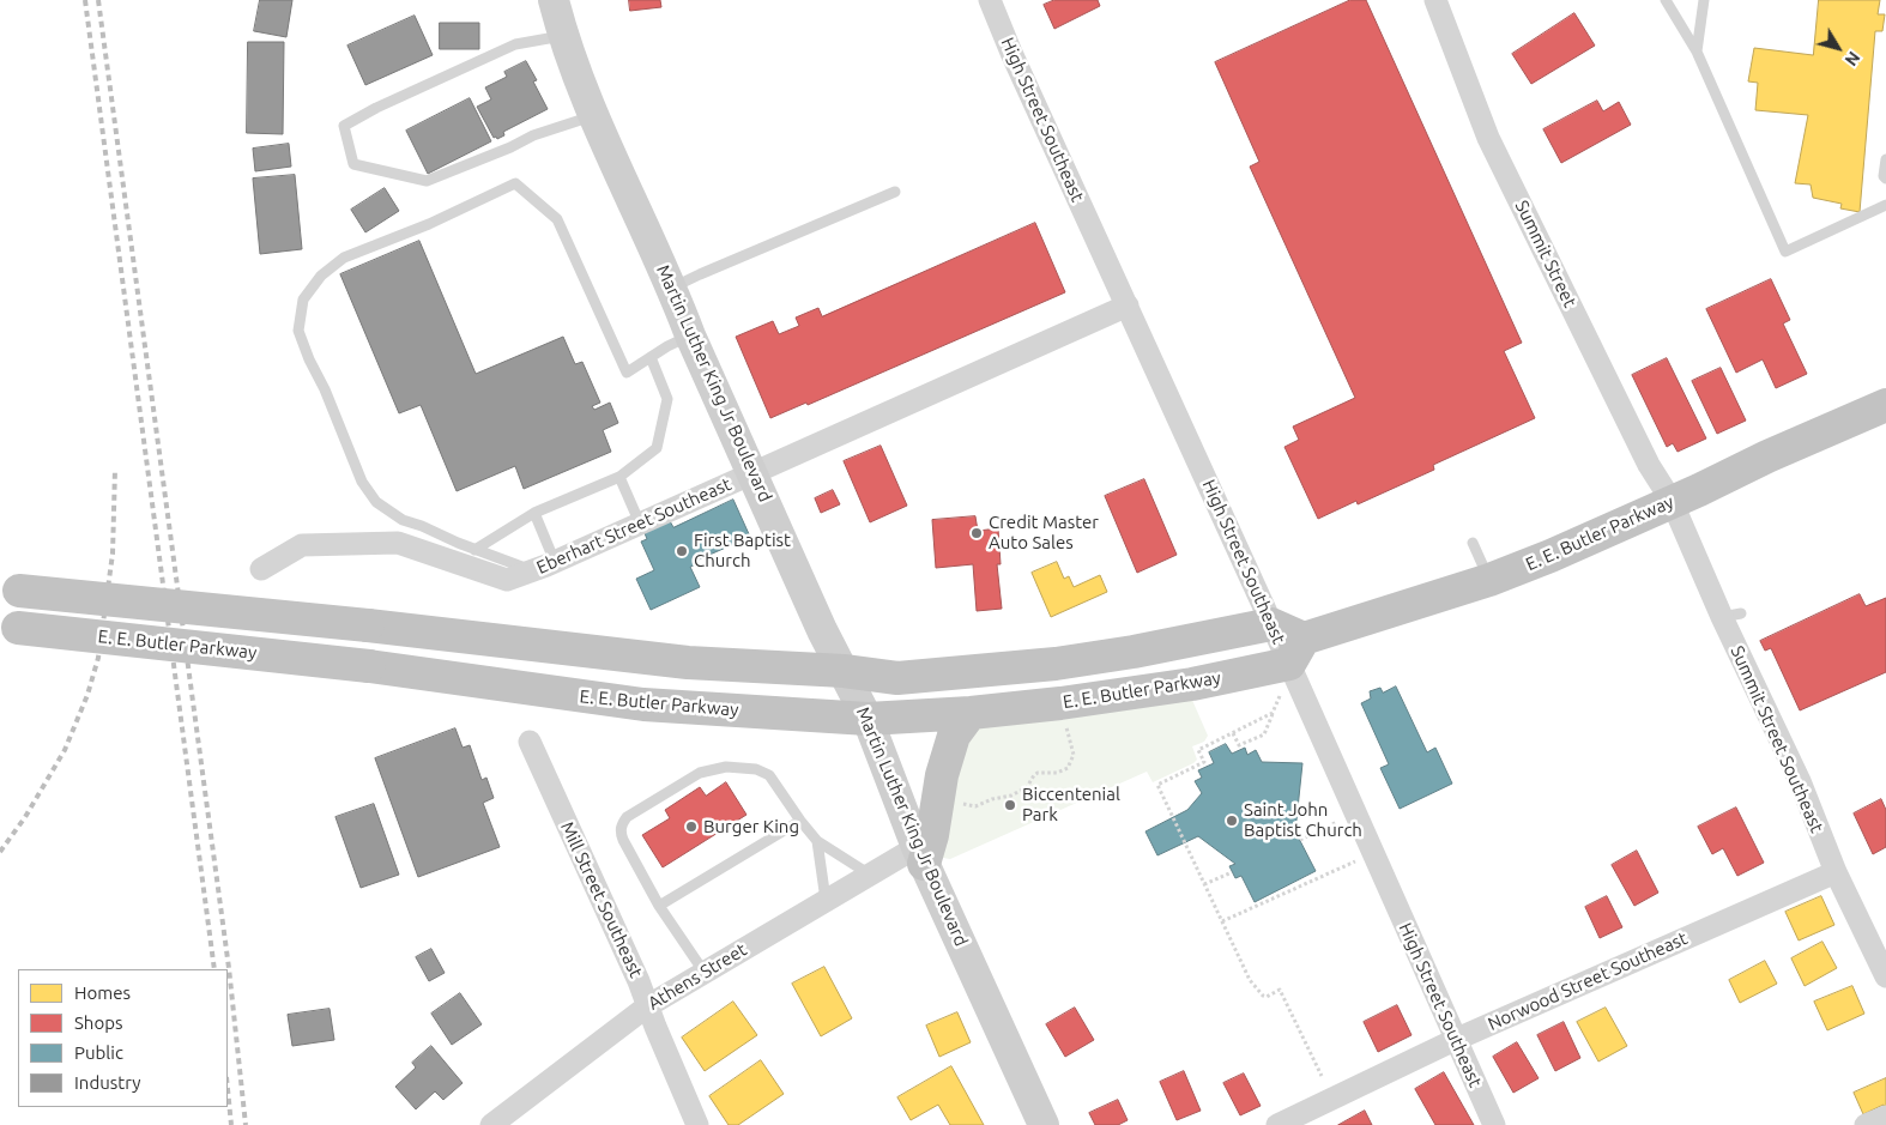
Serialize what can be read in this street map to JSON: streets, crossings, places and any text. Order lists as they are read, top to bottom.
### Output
{
  "streets": {
    "highway": ["E. E. Butler Parkway"],
    "main road": ["Martin Luther King Jr Boulevard"],
    "street": [
      "High Street Southeast",
      "Summit Street",
      "Eberhart Street Southeast",
      "Summit Street Southeast",
      "Mill Street Southeast",
      "Athens Street",
      "Norwood Street Southeast"
    ]
  },
  "crossings": [
    ["High Street Southeast", "Eberhart Street Southeast"],
    ["High Street Southeast", "E. E. Butler Parkway"],
    ["High Street Southeast", "Norwood Street Southeast"],
    ["Summit Street", "E. E. Butler Parkway"],
    ["Summit Street", "Summit Street Southeast"],
    ["Martin Luther King Jr Boulevard", "Eberhart Street Southeast"],
    ["Martin Luther King Jr Boulevard", "E. E. Butler Parkway"],
    ["Martin Luther King Jr Boulevard", "Athens Street"],
    ["E. E. Butler Parkway", "Summit Street Southeast"],
    ["Summit Street Southeast", "Norwood Street Southeast"],
    ["Mill Street Southeast", "Athens Street"]
  ],
  "places": [
    "Credit Master Auto Sales",
    "First Baptist Church",
    "Biccentenial Park",
    "Saint John Baptist Church",
    "Burger King"
  ],
  "legend": [
    "Homes",
    "Shops",
    "Public",
    "Industry"
  ],
  "north": "bottom right"
}
